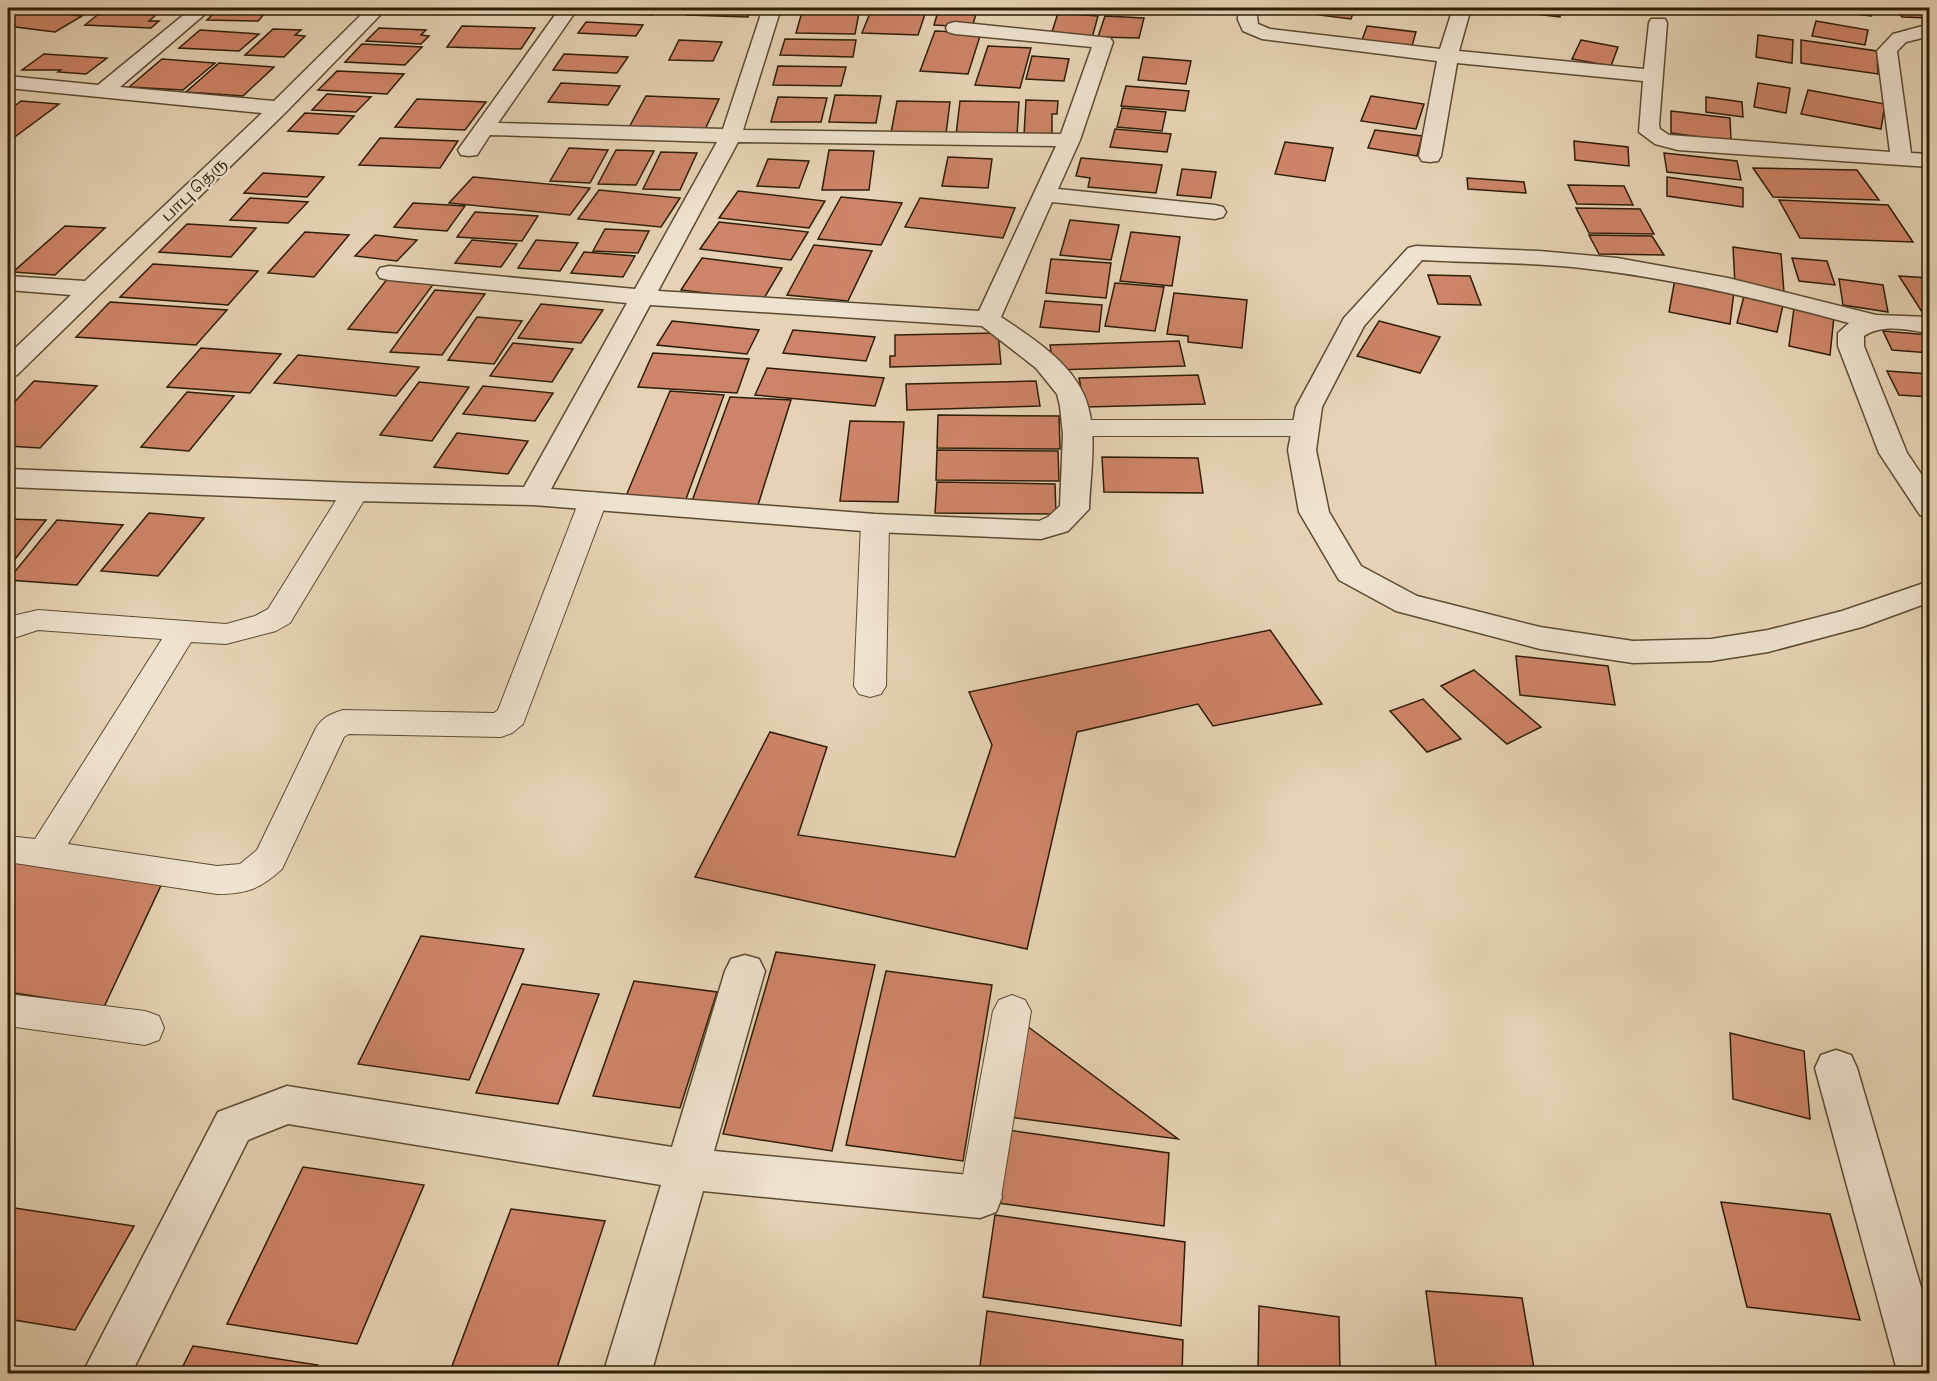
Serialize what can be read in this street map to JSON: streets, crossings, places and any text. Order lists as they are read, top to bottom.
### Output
{
  "streets": {
    "street": ["பாபு தெரு"]
  }
}
